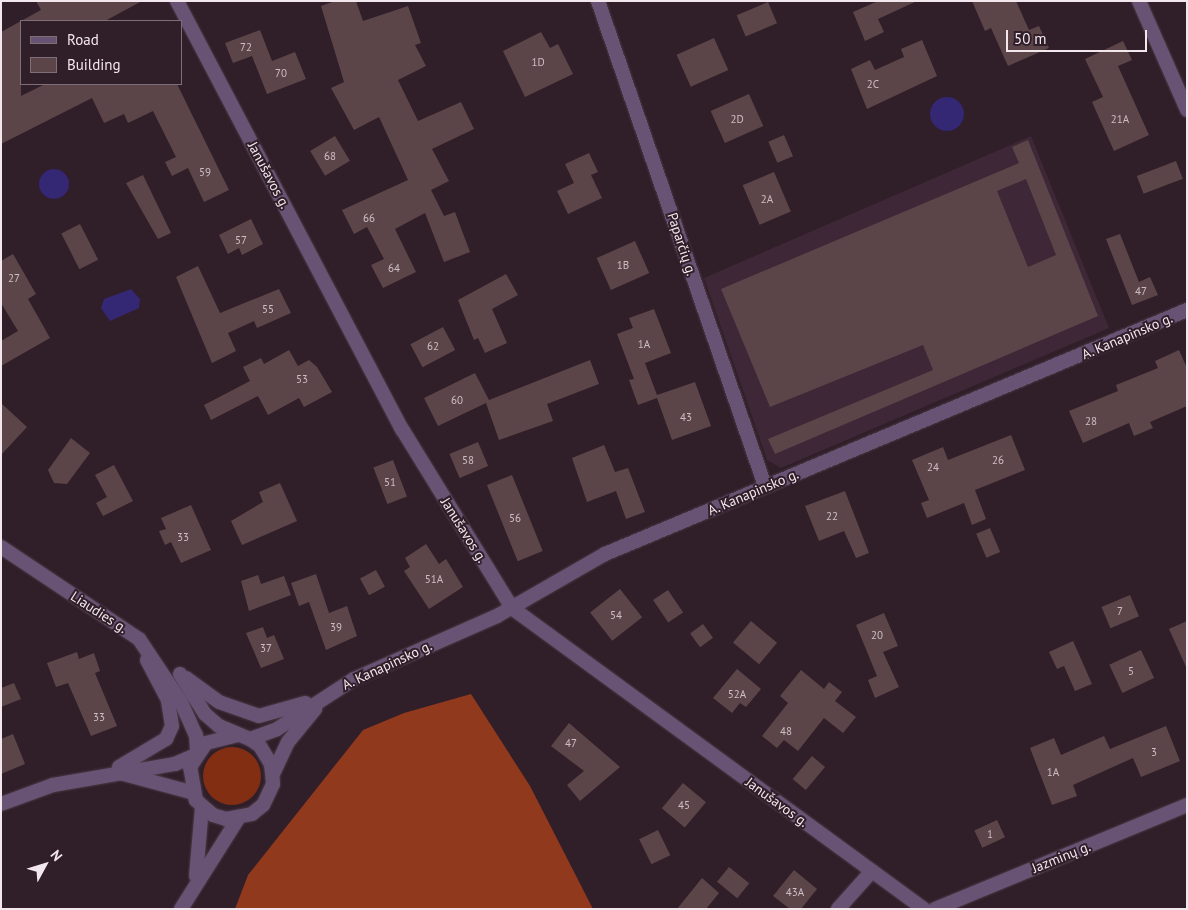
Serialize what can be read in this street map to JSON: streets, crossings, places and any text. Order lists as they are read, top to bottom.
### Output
{
  "streets": {
    "street": [
      "Janušavos g.",
      "Paparčių g.",
      "A. Kanapinsko g.",
      "Liaudies g.",
      "Jazminų g."
    ]
  },
  "crossings": [
    ["Janušavos g.", "A. Kanapinsko g."],
    ["Paparčių g.", "A. Kanapinsko g."]
  ],
  "house_numbers": [
    "72",
    "1D",
    "70",
    "2C",
    "2D",
    "21A",
    "68",
    "59",
    "2A",
    "66",
    "57",
    "1B",
    "64",
    "27",
    "47",
    "55",
    "1A",
    "62",
    "53",
    "60",
    "43",
    "28",
    "58",
    "26",
    "24",
    "51",
    "22",
    "56",
    "33",
    "51A",
    "7",
    "54",
    "39",
    "20",
    "37",
    "5",
    "52A",
    "33",
    "48",
    "47",
    "3",
    "1A",
    "45",
    "1",
    "43A"
  ],
  "legend": ["Road", "Building"],
  "scale_bar": "50 m",
  "north": "top right"
}
